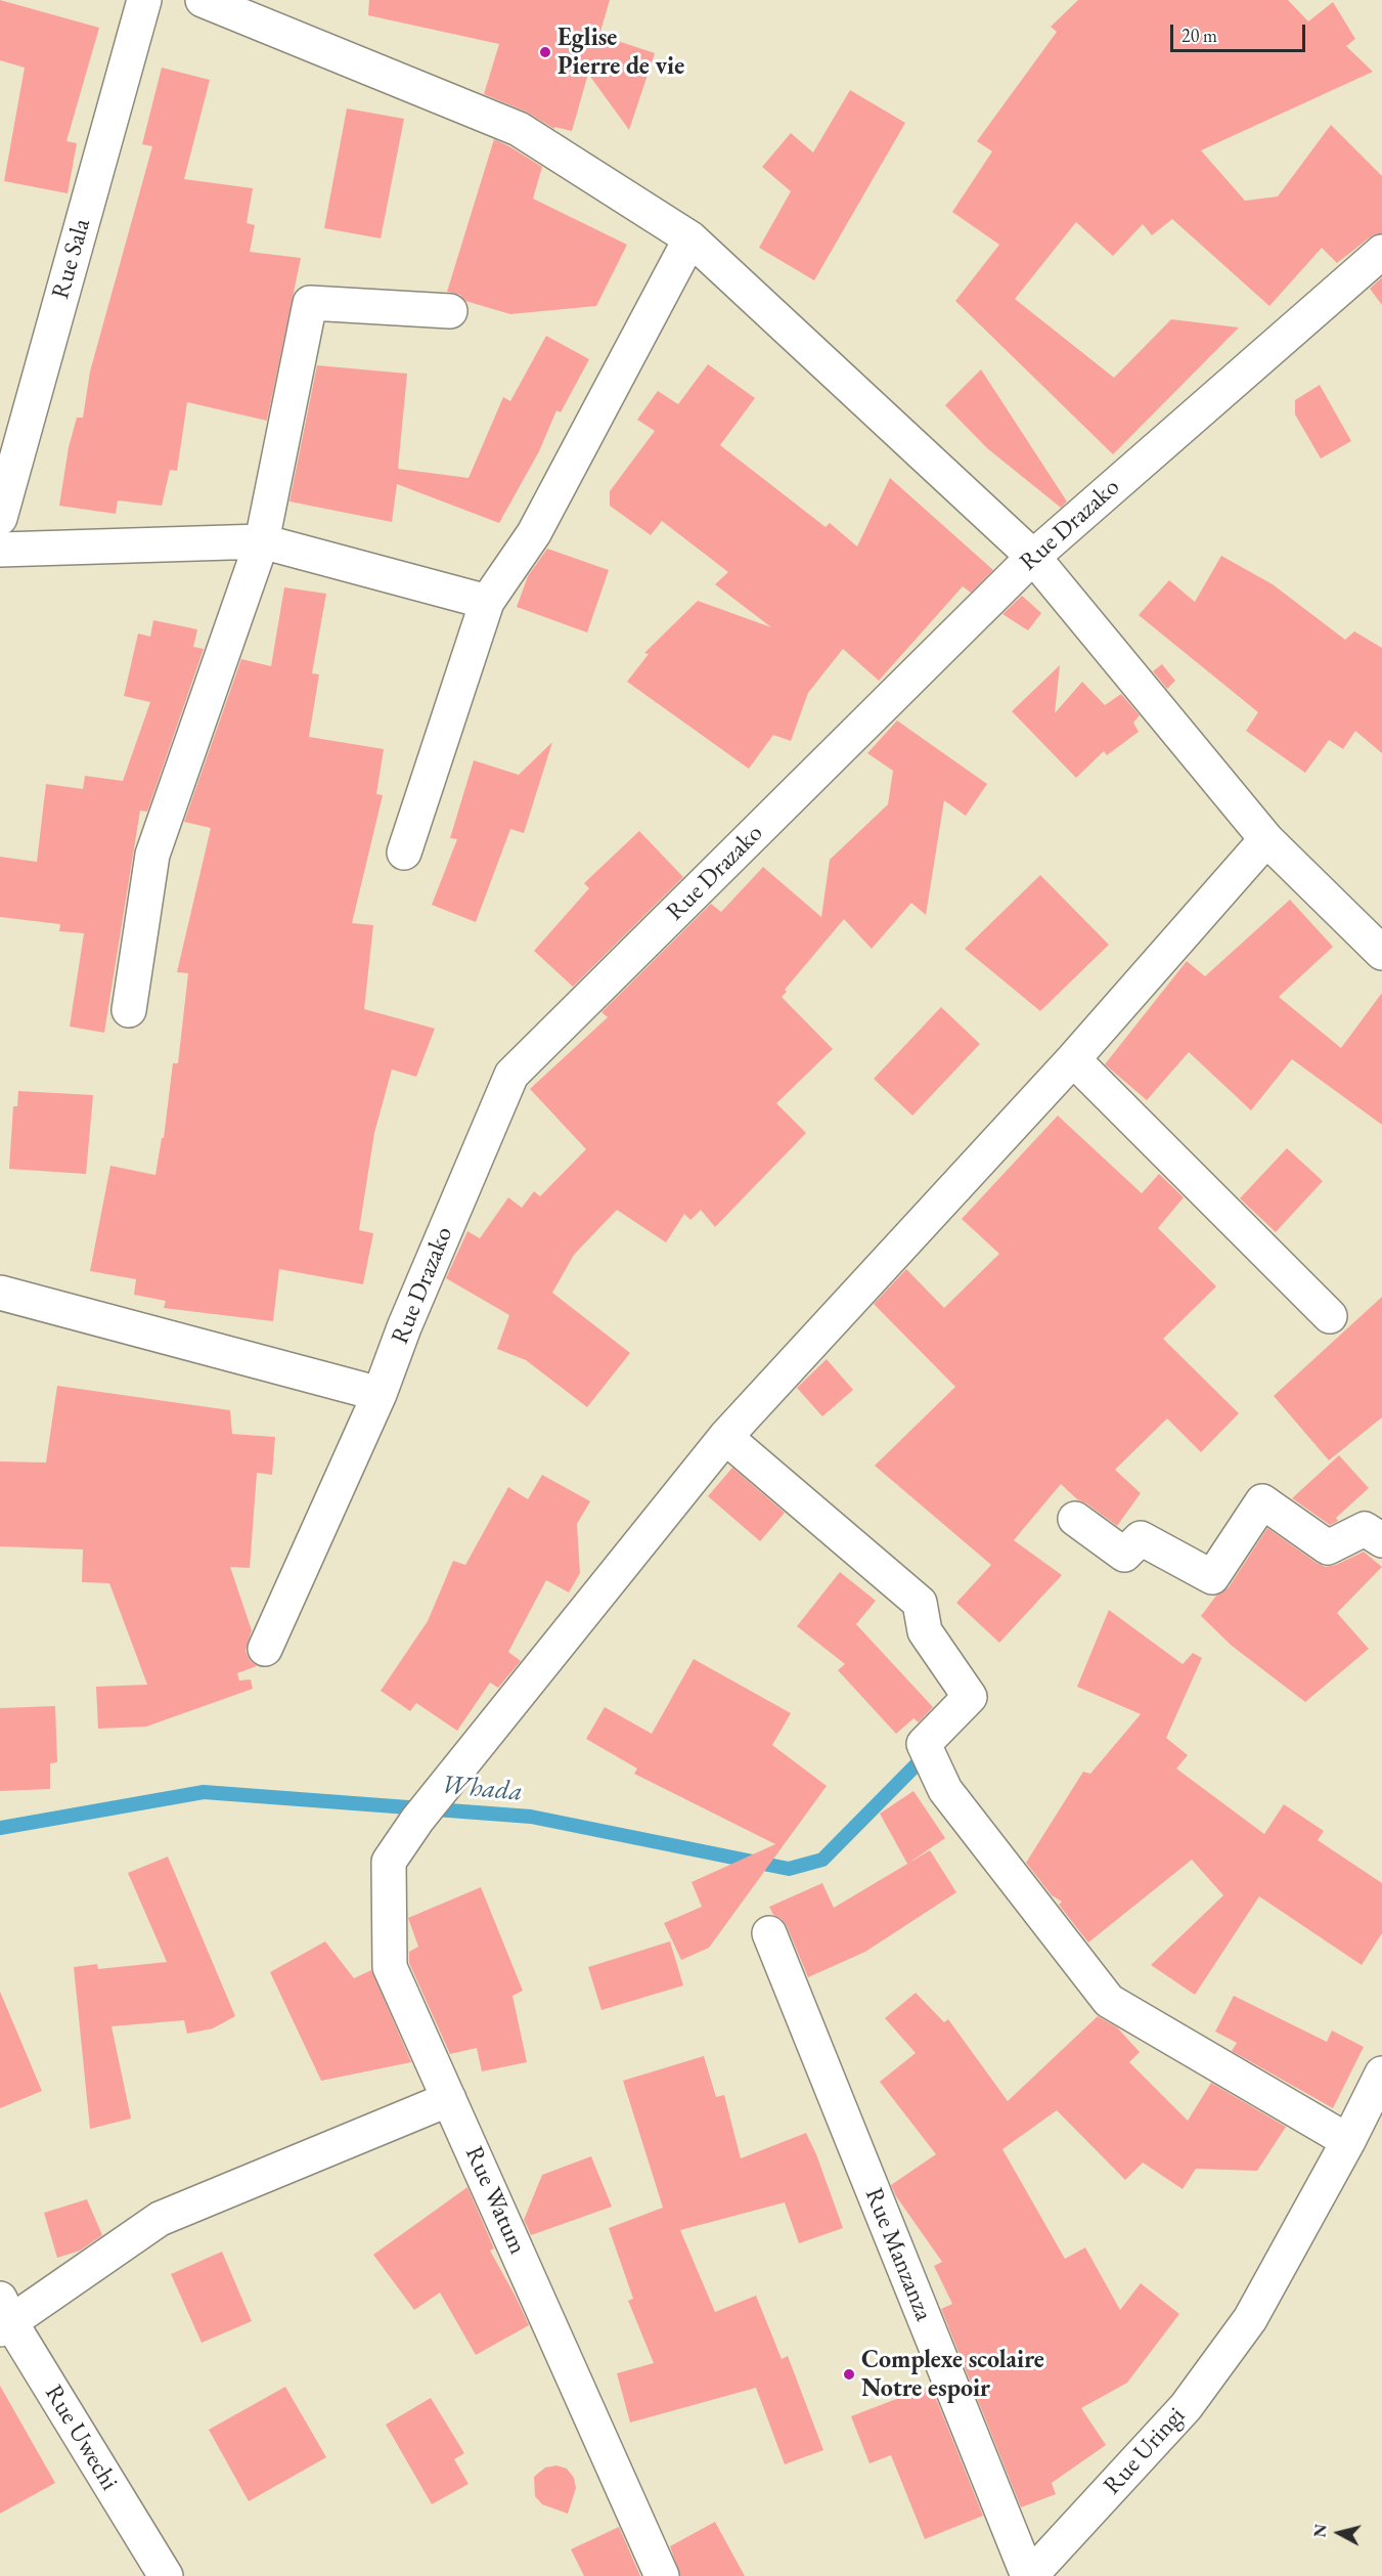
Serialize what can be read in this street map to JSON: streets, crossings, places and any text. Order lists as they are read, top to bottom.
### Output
{
  "streets": {
    "street": [
      "Rue Sala",
      "Rue Drazako",
      "Rue Watum",
      "Rue Manzanza",
      "Rue Uwechi",
      "Rue Uringi"
    ]
  },
  "crossings": [
    ["Rue Manzanza", "Rue Uringi"]
  ],
  "water": ["Whada"],
  "places": ["Eglise Pierre de vie", "Complexe scolaire Notre espoir"],
  "scale_bar": "20 m",
  "north": "left"
}
